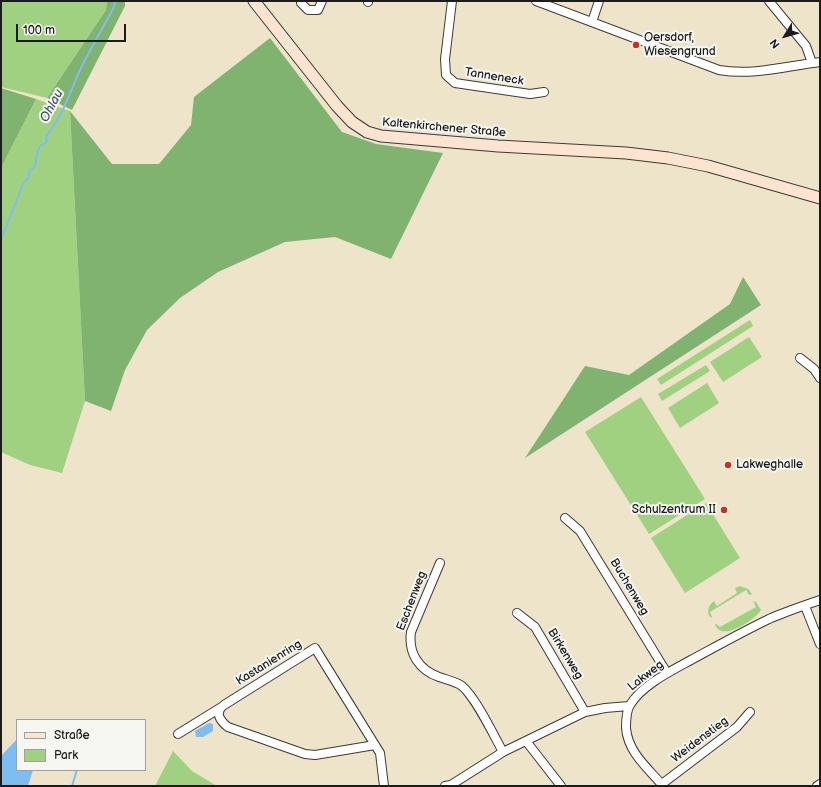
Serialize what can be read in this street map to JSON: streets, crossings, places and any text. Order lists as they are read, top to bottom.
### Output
{
  "streets": {
    "main road": ["Kaltenkirchener Straße"],
    "street": [
      "Tanneneck",
      "Buchenweg",
      "Eschenweg",
      "Birkenweg",
      "Kastanienring",
      "Lakweg",
      "Weidenstieg"
    ]
  },
  "crossings": [
    ["Buchenweg", "Lakweg"],
    ["Eschenweg", "Lakweg"],
    ["Birkenweg", "Lakweg"]
  ],
  "water": ["Ohlau"],
  "places": ["Oersdorf, Wiesengrund", "Lakweghalle", "Schulzentrum II"],
  "legend": ["Straße", "Park"],
  "scale_bar": "100 m",
  "north": "bottom left"
}
